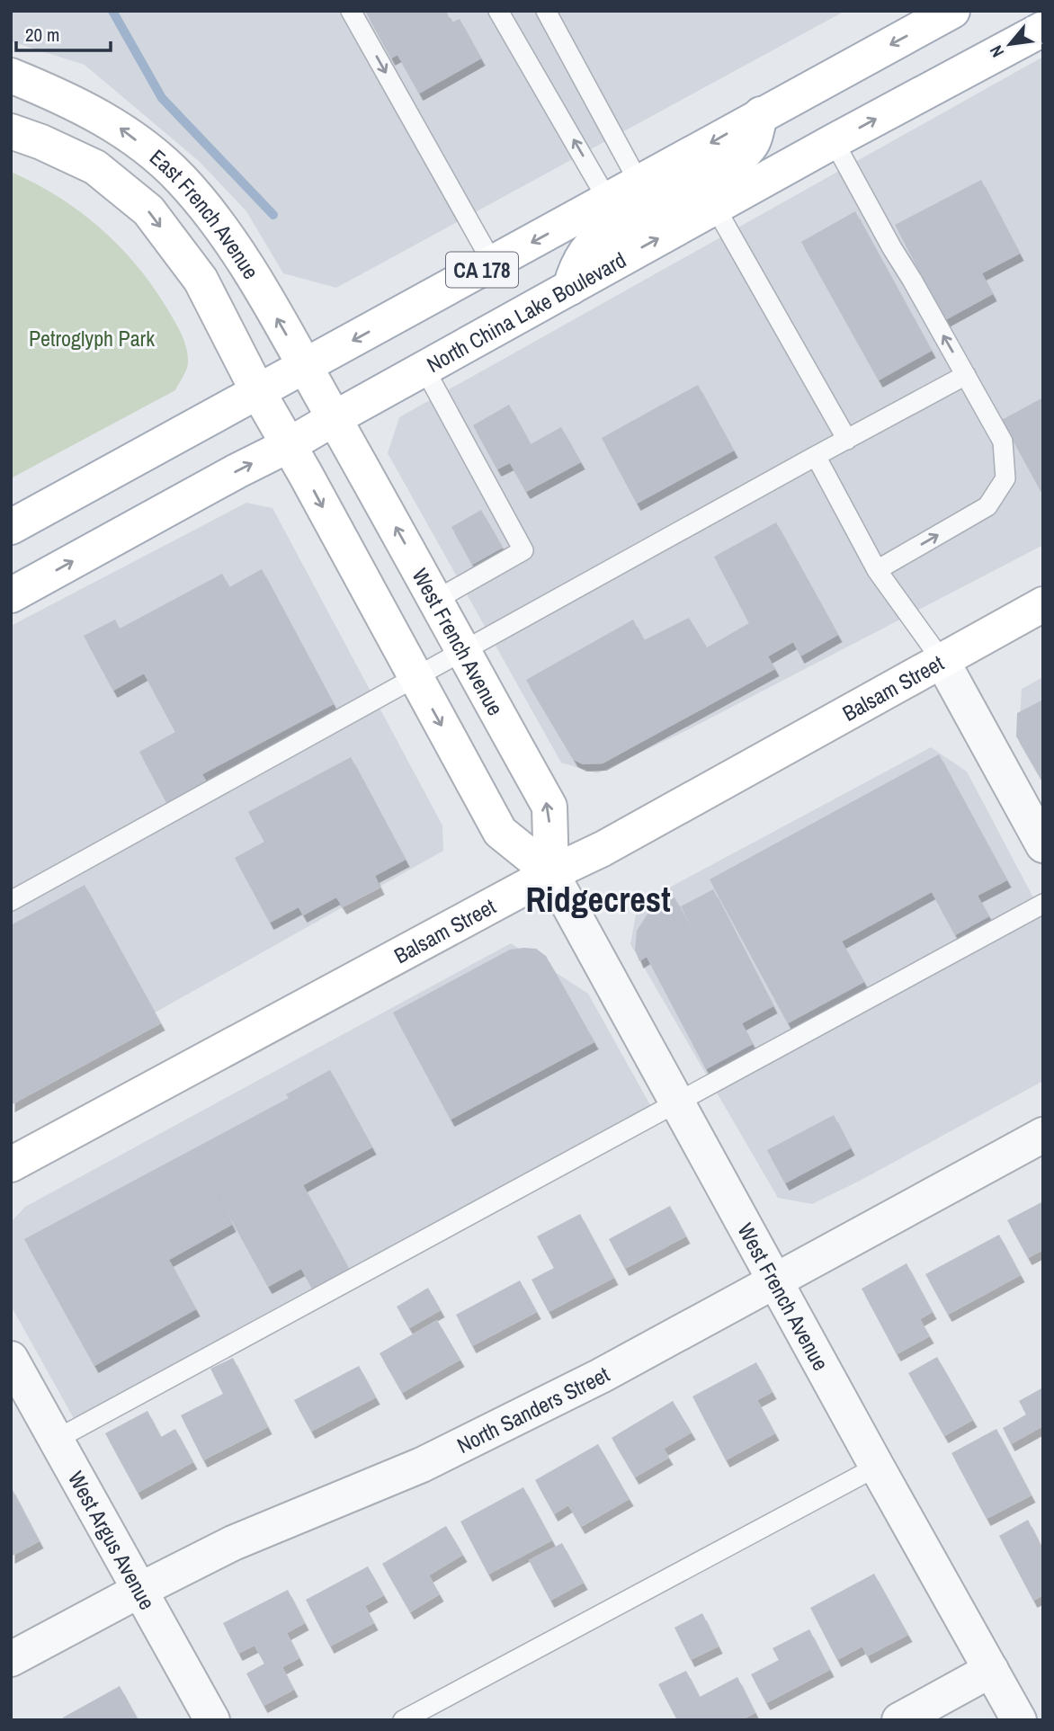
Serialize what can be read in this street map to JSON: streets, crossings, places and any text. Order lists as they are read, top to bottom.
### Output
{
  "streets": {
    "street": [
      "East French Avenue",
      "CA 178",
      "North China Lake Boulevard",
      "West French Avenue",
      "Balsam Street",
      "North Sanders Street",
      "West Argus Avenue"
    ]
  },
  "crossings": [
    ["East French Avenue", "CA 178"],
    ["East French Avenue", "North China Lake Boulevard"],
    ["East French Avenue", "West French Avenue"],
    ["North China Lake Boulevard", "West French Avenue"],
    ["West French Avenue", "Balsam Street"],
    ["West French Avenue", "North Sanders Street"],
    ["North Sanders Street", "West Argus Avenue"]
  ],
  "districts": ["Ridgecrest"],
  "parks": ["Petroglyph Park"],
  "scale_bar": "20 m",
  "north": "bottom left"
}
